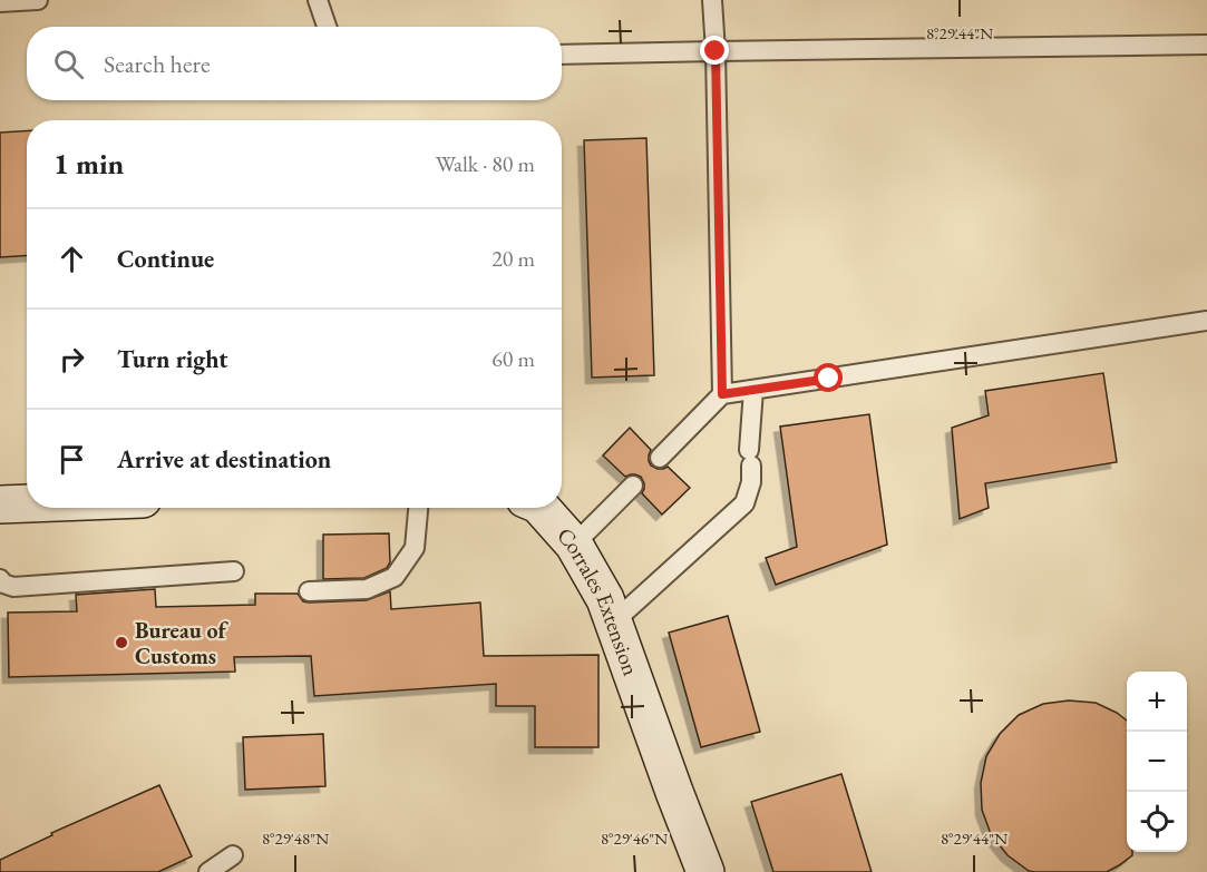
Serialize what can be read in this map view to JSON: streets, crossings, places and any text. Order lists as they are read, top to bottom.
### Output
{
  "streets": {
    "main road": ["Corrales Extension"]
  },
  "places": ["Bureau of Customs"],
  "page": {
    "search": "Search here",
    "heading": ["1 min", "Walk · 80 m"],
    "list": [
      ["Continue", "20 m"],
      ["Turn right", "60 m"],
      "Arrive at destination"
    ],
    "map_buttons": ["+", "−"]
  },
  "coordinates": ["8°29'44\"N", "8°29'48\"N", "8°29'46\"N"]
}
